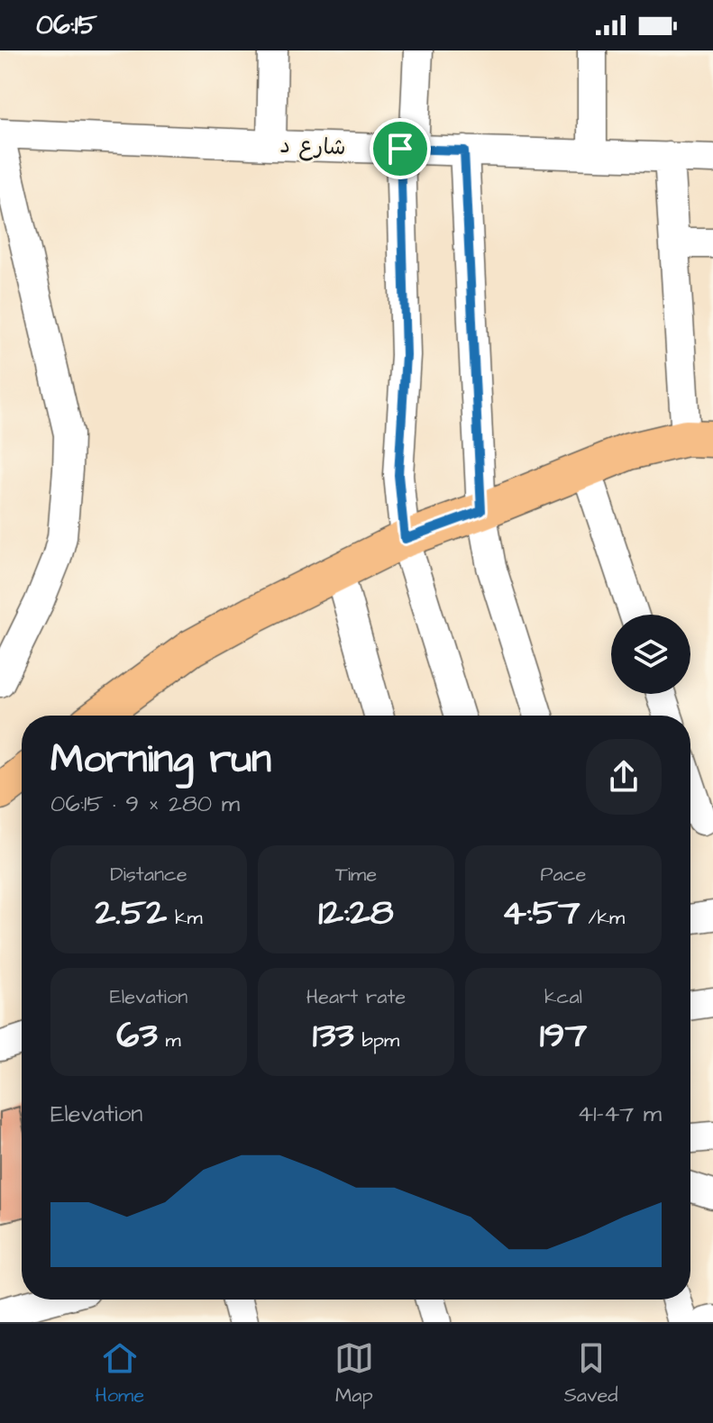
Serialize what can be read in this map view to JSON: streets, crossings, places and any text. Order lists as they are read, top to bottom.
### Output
{
  "streets": {
    "street": ["شارع د"]
  },
  "page": {
    "status": "06:15",
    "heading": ["Morning run", "06:15 · 9 × 280 m"],
    "stats": [
      ["Distance", "2.52 km"],
      ["Time", "12:28"],
      ["Pace", "4:57 /km"],
      ["Elevation", "63 m"],
      ["Heart rate", "133 bpm"],
      ["kcal", "197"]
    ],
    "chart": ["Elevation", "41–47 m"],
    "tabs": ["Home", "Map", "Saved"]
  }
}
